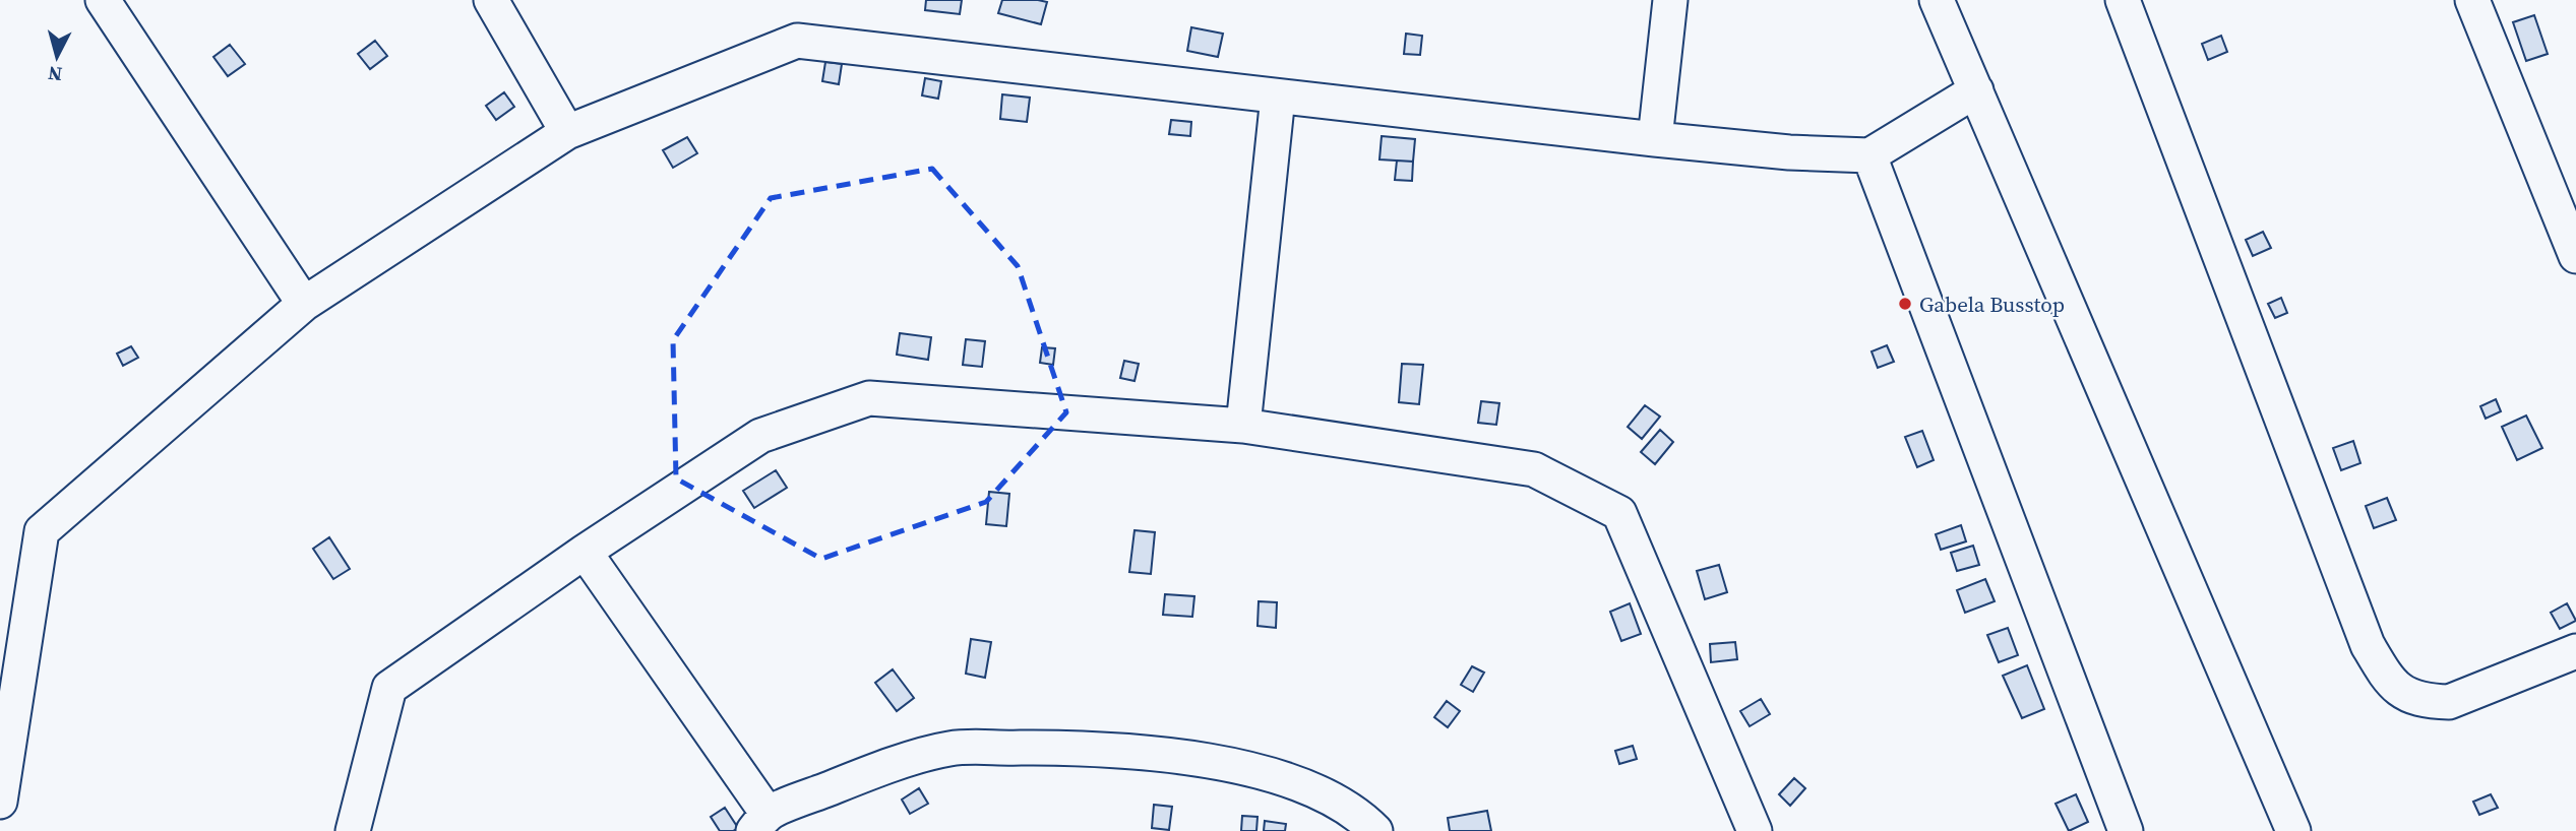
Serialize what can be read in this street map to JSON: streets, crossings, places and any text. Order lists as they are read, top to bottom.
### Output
{
  "places": ["Gabela Busstop"],
  "north": "bottom"
}
